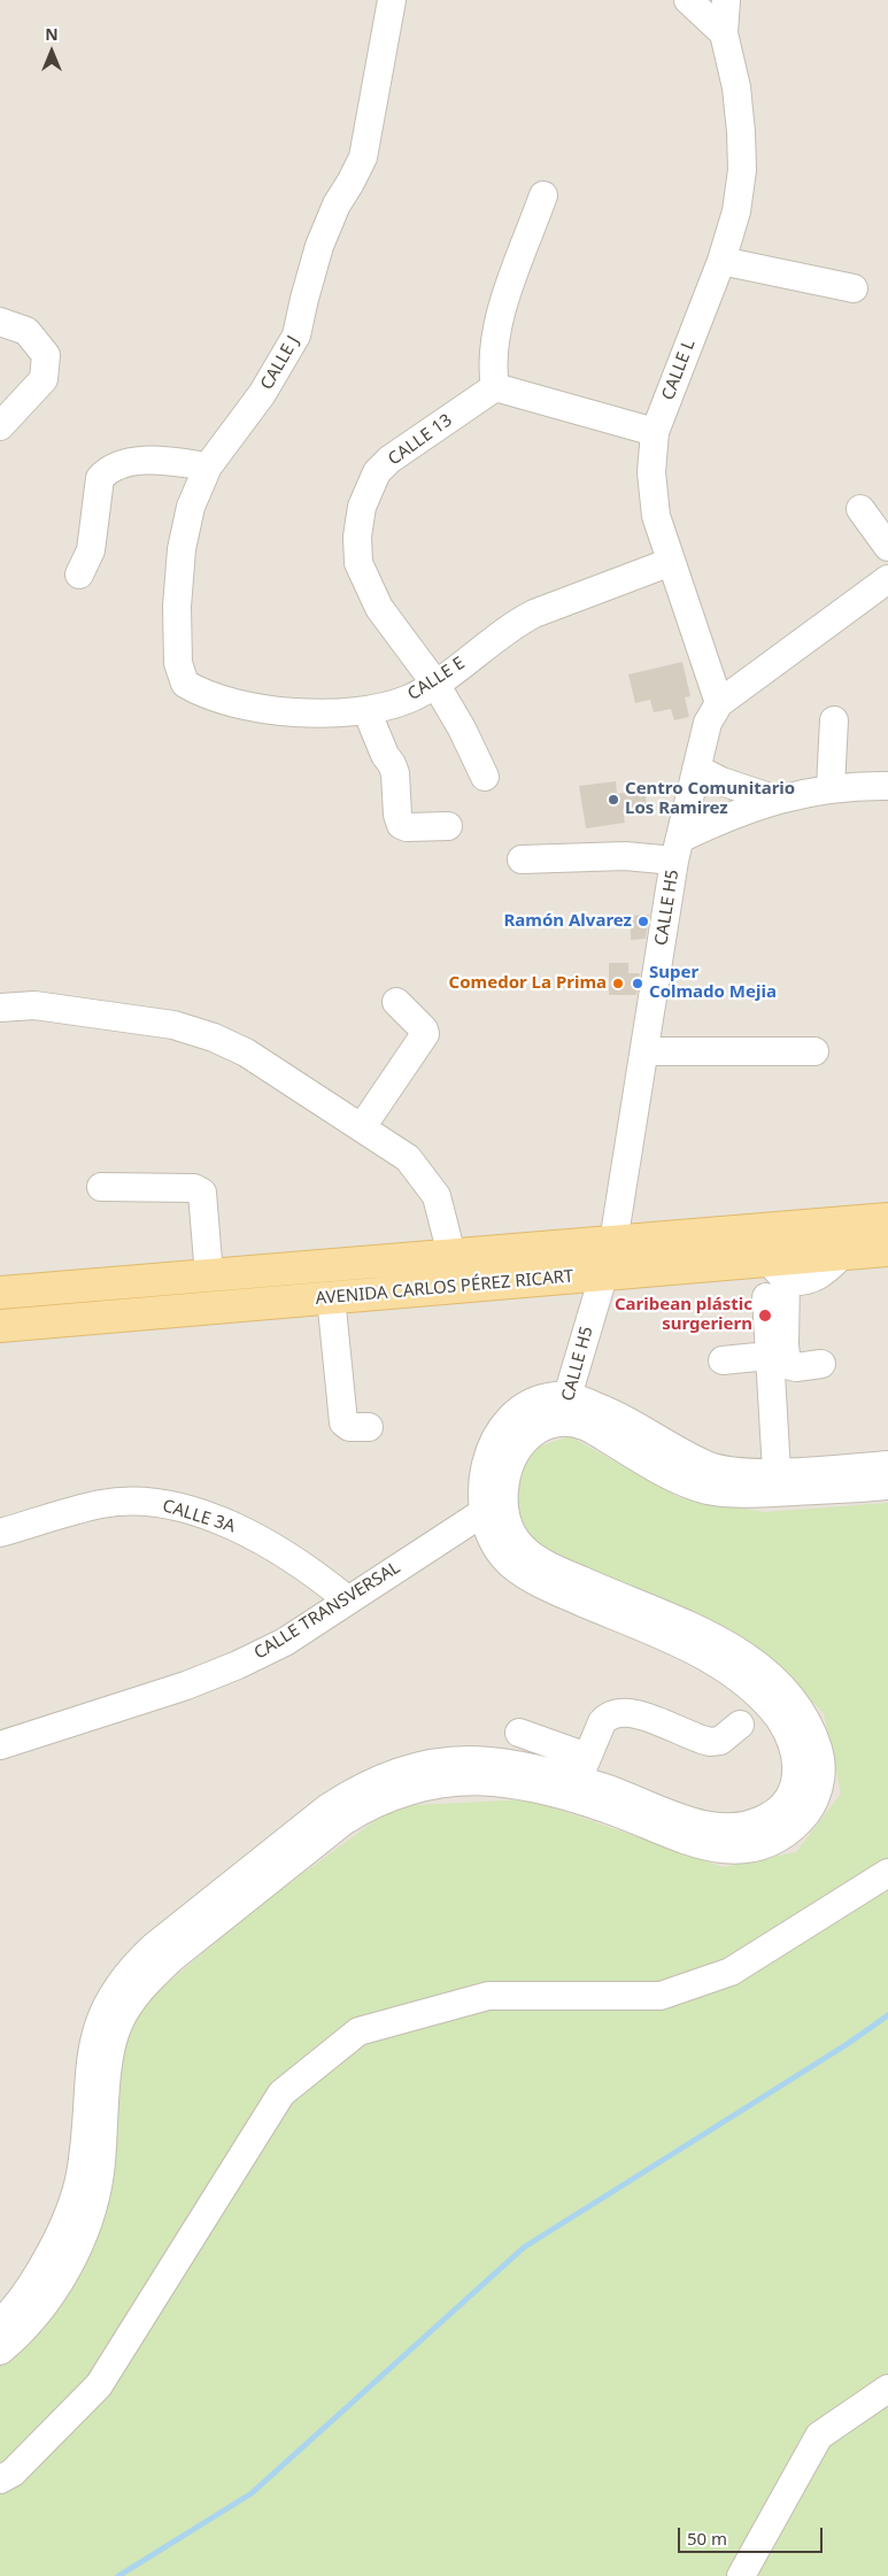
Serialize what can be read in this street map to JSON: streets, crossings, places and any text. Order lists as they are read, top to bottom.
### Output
{
  "streets": {
    "main road": ["AVENIDA CARLOS PÉREZ RICART"],
    "street": [
      "CALLE J",
      "CALLE L",
      "CALLE 13",
      "CALLE E",
      "CALLE H5",
      "CALLE 3A",
      "CALLE TRANSVERSAL"
    ]
  },
  "crossings": [
    ["CALLE J", "CALLE E"],
    ["CALLE L", "CALLE E"],
    ["CALLE L", "CALLE H5"],
    ["CALLE 13", "CALLE E"],
    ["CALLE H5", "AVENIDA CARLOS PÉREZ RICART"],
    ["CALLE 3A", "CALLE TRANSVERSAL"]
  ],
  "places": [
    "Centro Comunitario Los Ramirez",
    "Ramón Alvarez",
    "Comedor La Prima",
    "Super Colmado Mejia",
    "Caribean plástic surgeriern"
  ],
  "scale_bar": "50 m",
  "north": "top"
}
